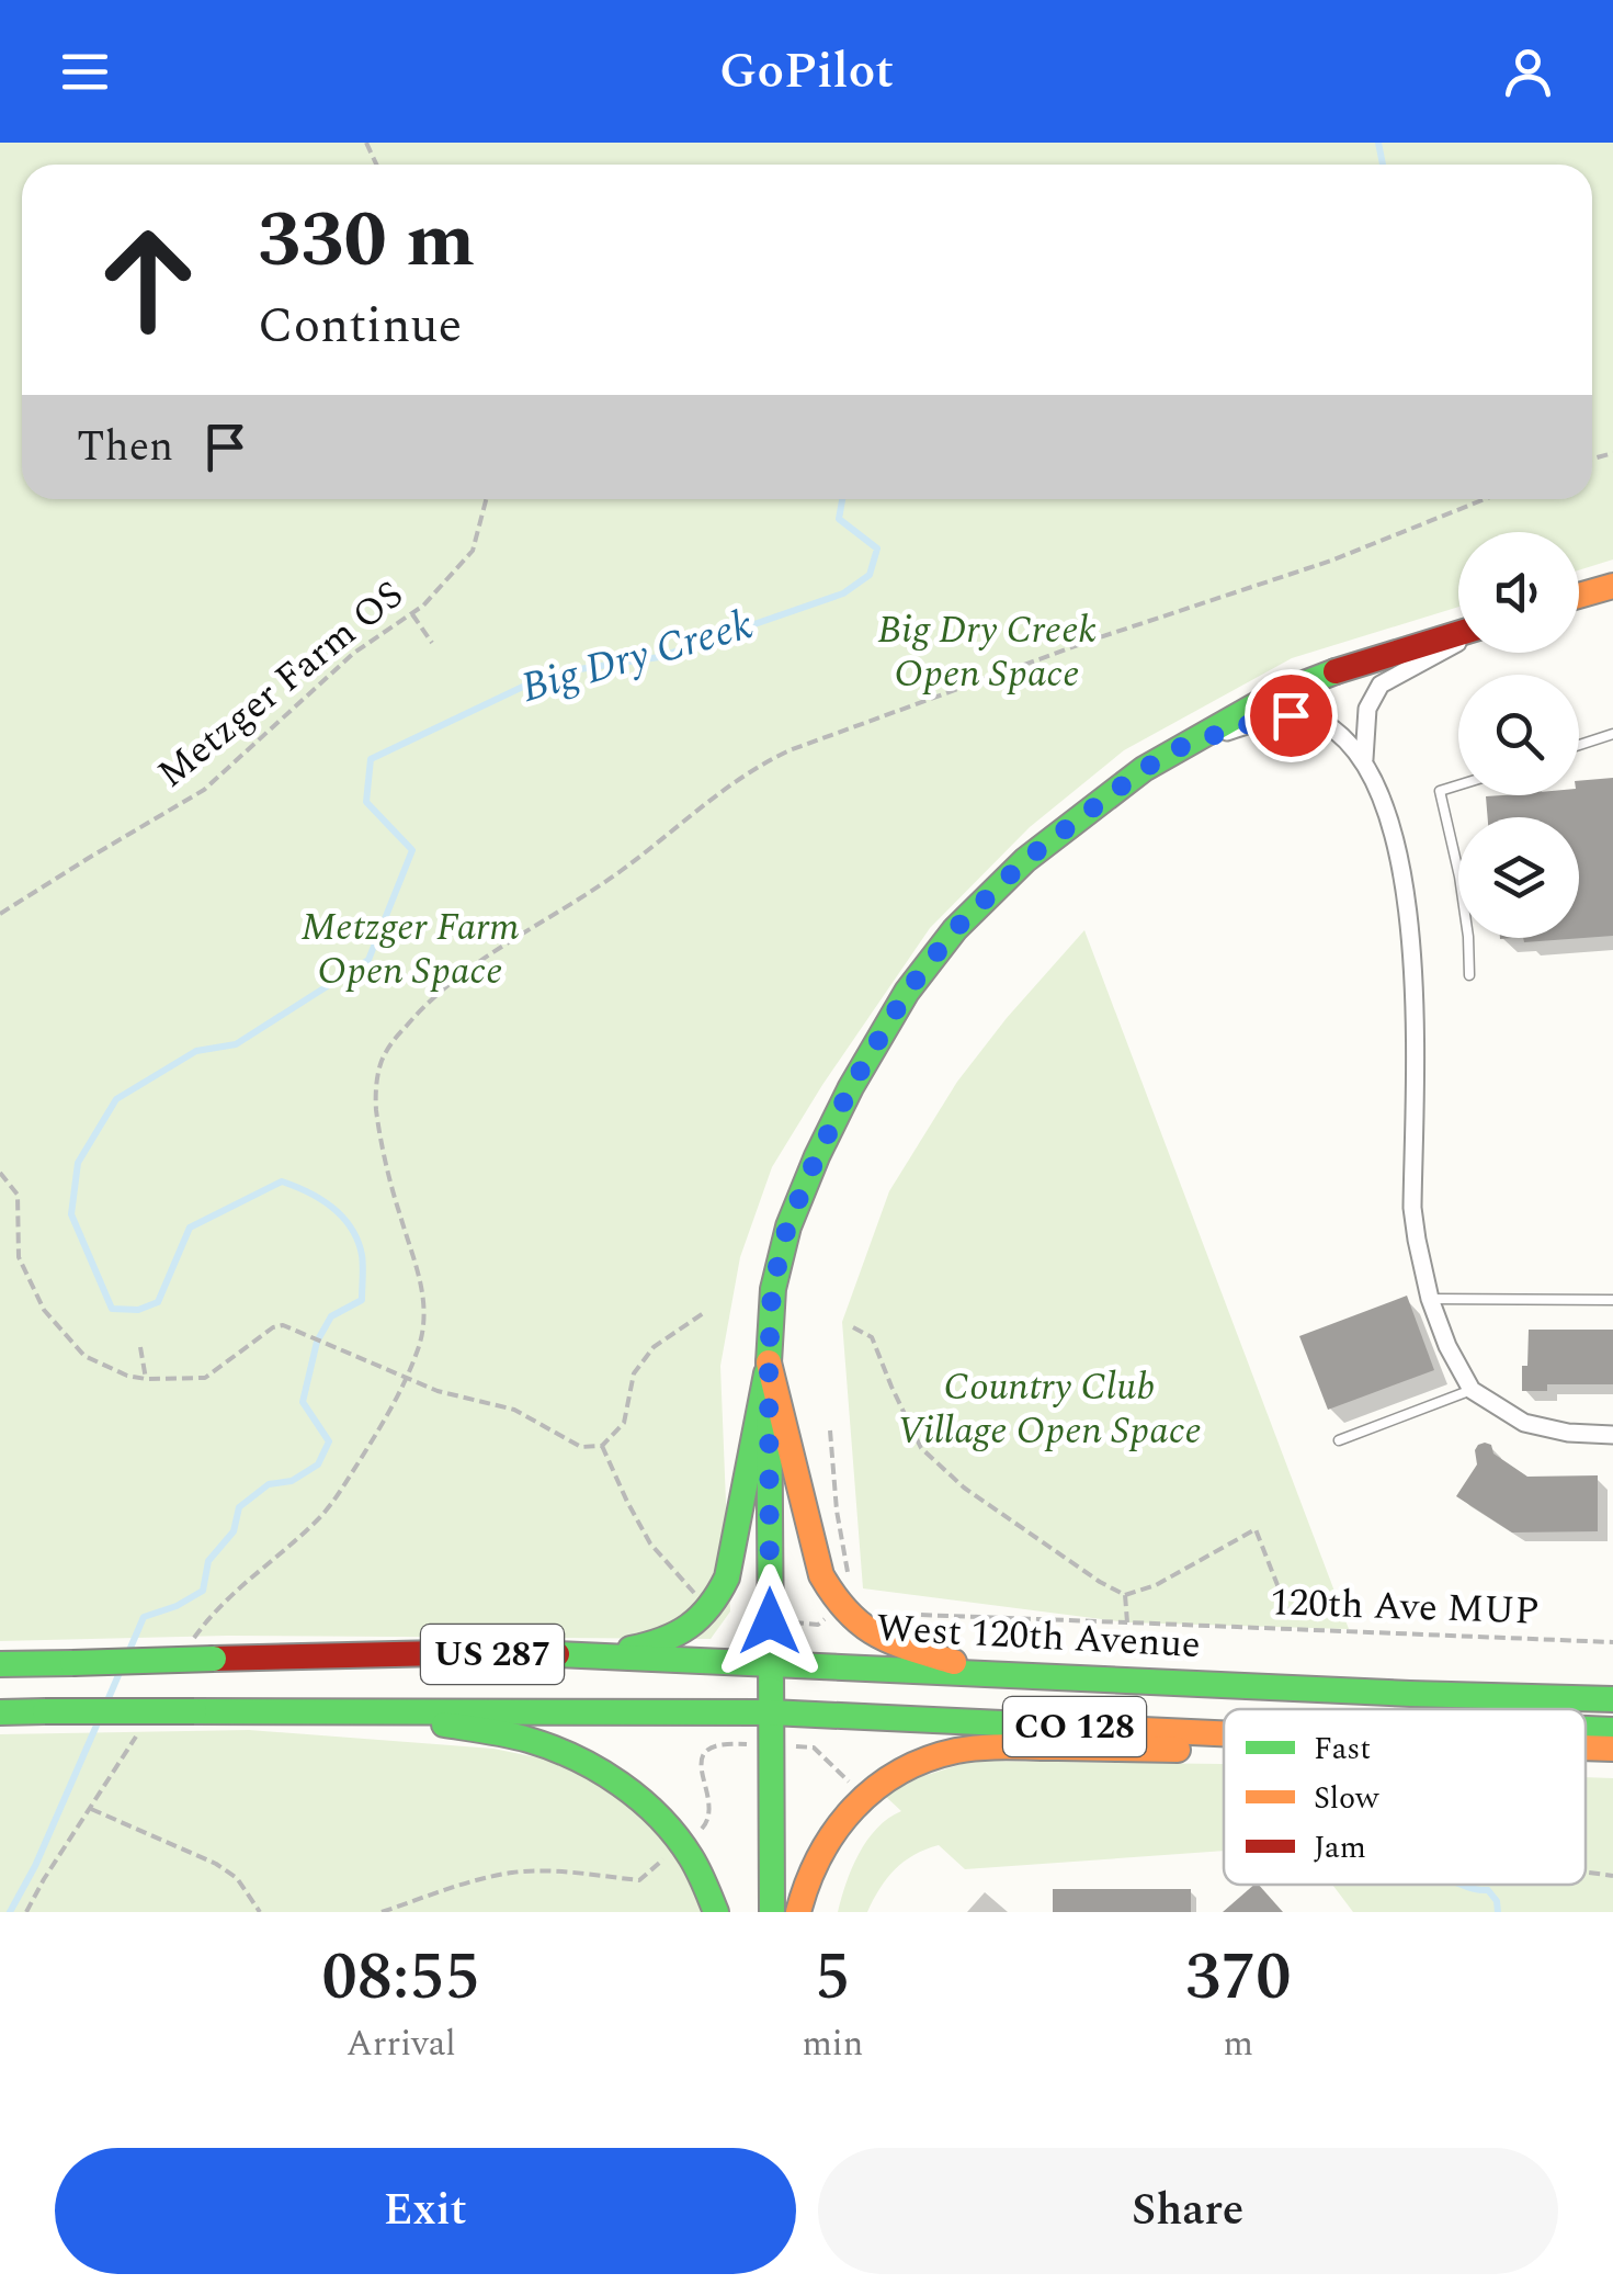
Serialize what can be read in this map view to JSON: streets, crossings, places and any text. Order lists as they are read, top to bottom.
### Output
{
  "streets": {
    "main road": ["West 120th Avenue", "US 287", "CO 128"],
    "path": ["Metzger Farm OS", "120th Ave MUP"]
  },
  "crossings": [
    ["US 287", "CO 128"]
  ],
  "water": ["Big Dry Creek"],
  "parks": ["Big Dry Creek Open Space", "Metzger Farm Open Space", "Country Club Village Open Space"],
  "legend": ["Fast", "Slow", "Jam"],
  "page": {
    "header": "GoPilot",
    "turn": ["330 m", "Continue"],
    "then": "Then",
    "eta": [
      "08:55",
      "Arrival",
      "5",
      "min",
      "370",
      "m"
    ],
    "buttons": ["Exit", "Share"]
  }
}
